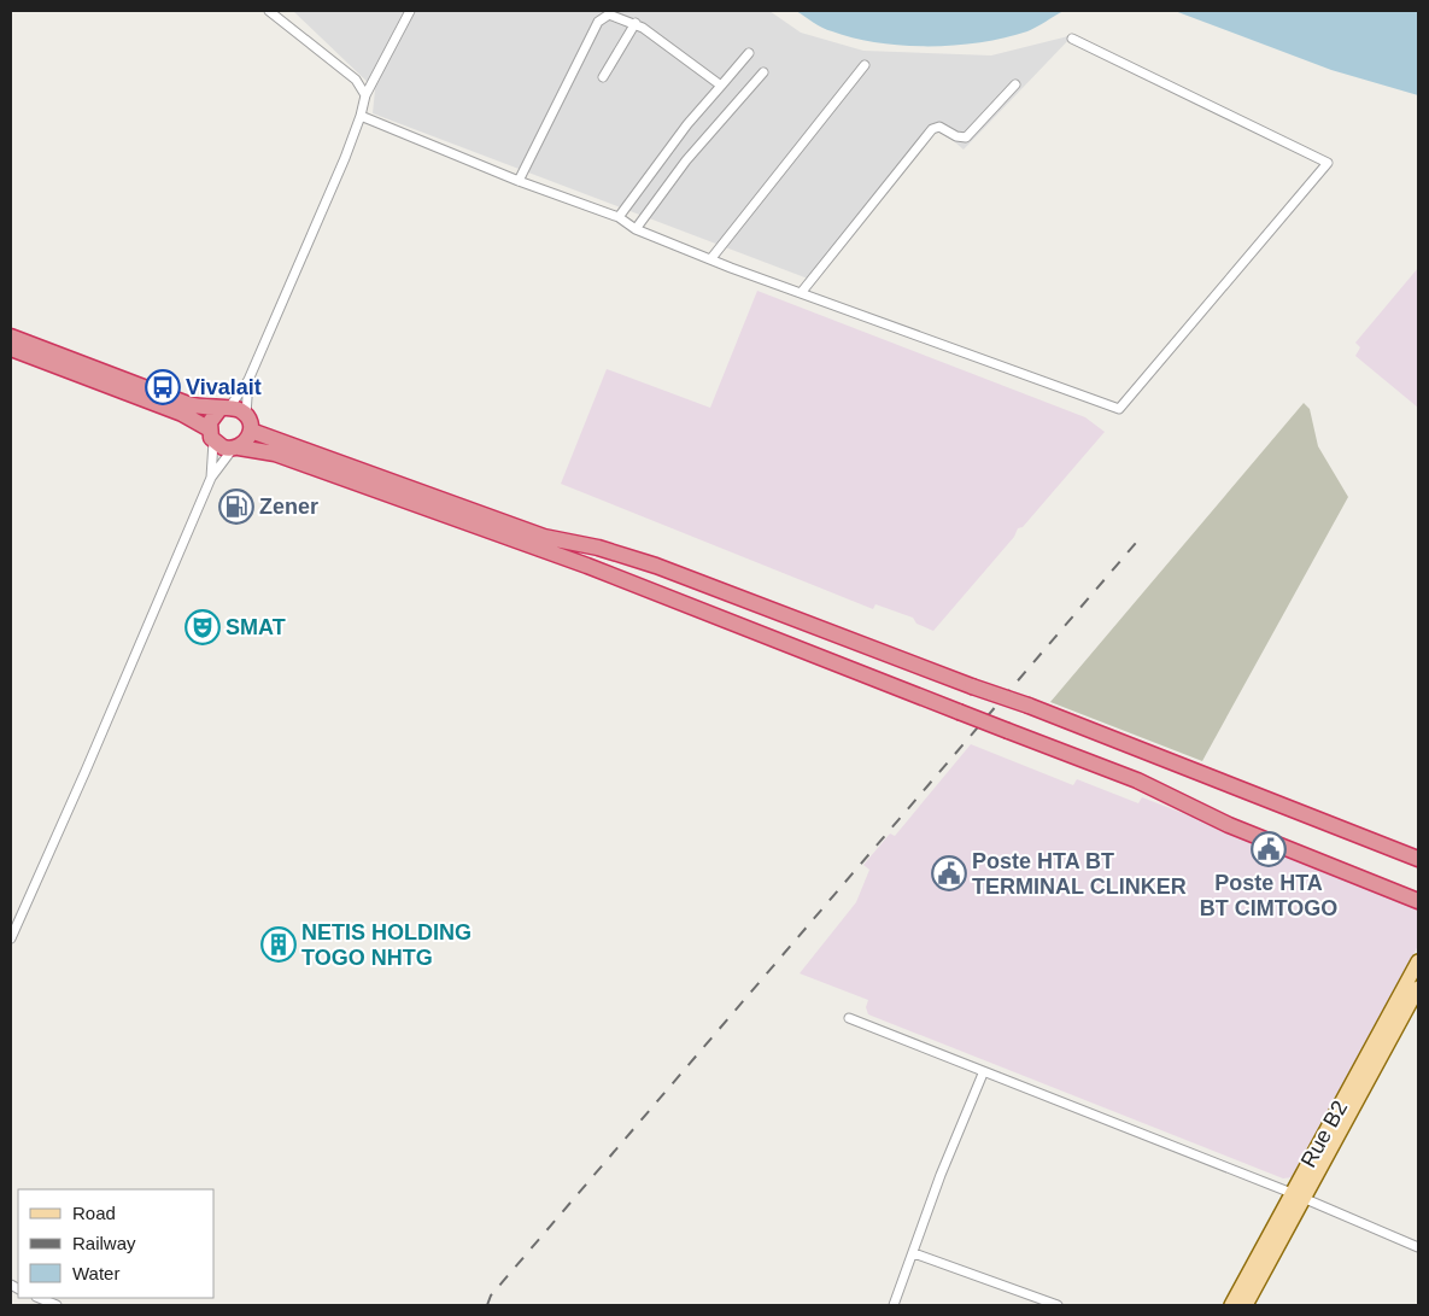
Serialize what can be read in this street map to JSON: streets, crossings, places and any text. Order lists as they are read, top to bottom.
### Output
{
  "streets": {
    "main road": ["Rue B2"]
  },
  "places": {
    "bus stop": ["Vivalait"],
    "fuel station": ["Zener"],
    "theatre": ["SMAT"],
    "public building": ["Poste HTA BT CIMTOGO", "Poste HTA BT TERMINAL CLINKER"],
    "building": ["NETIS HOLDING TOGO NHTG"]
  },
  "legend": ["Road", "Railway", "Water"]
}
